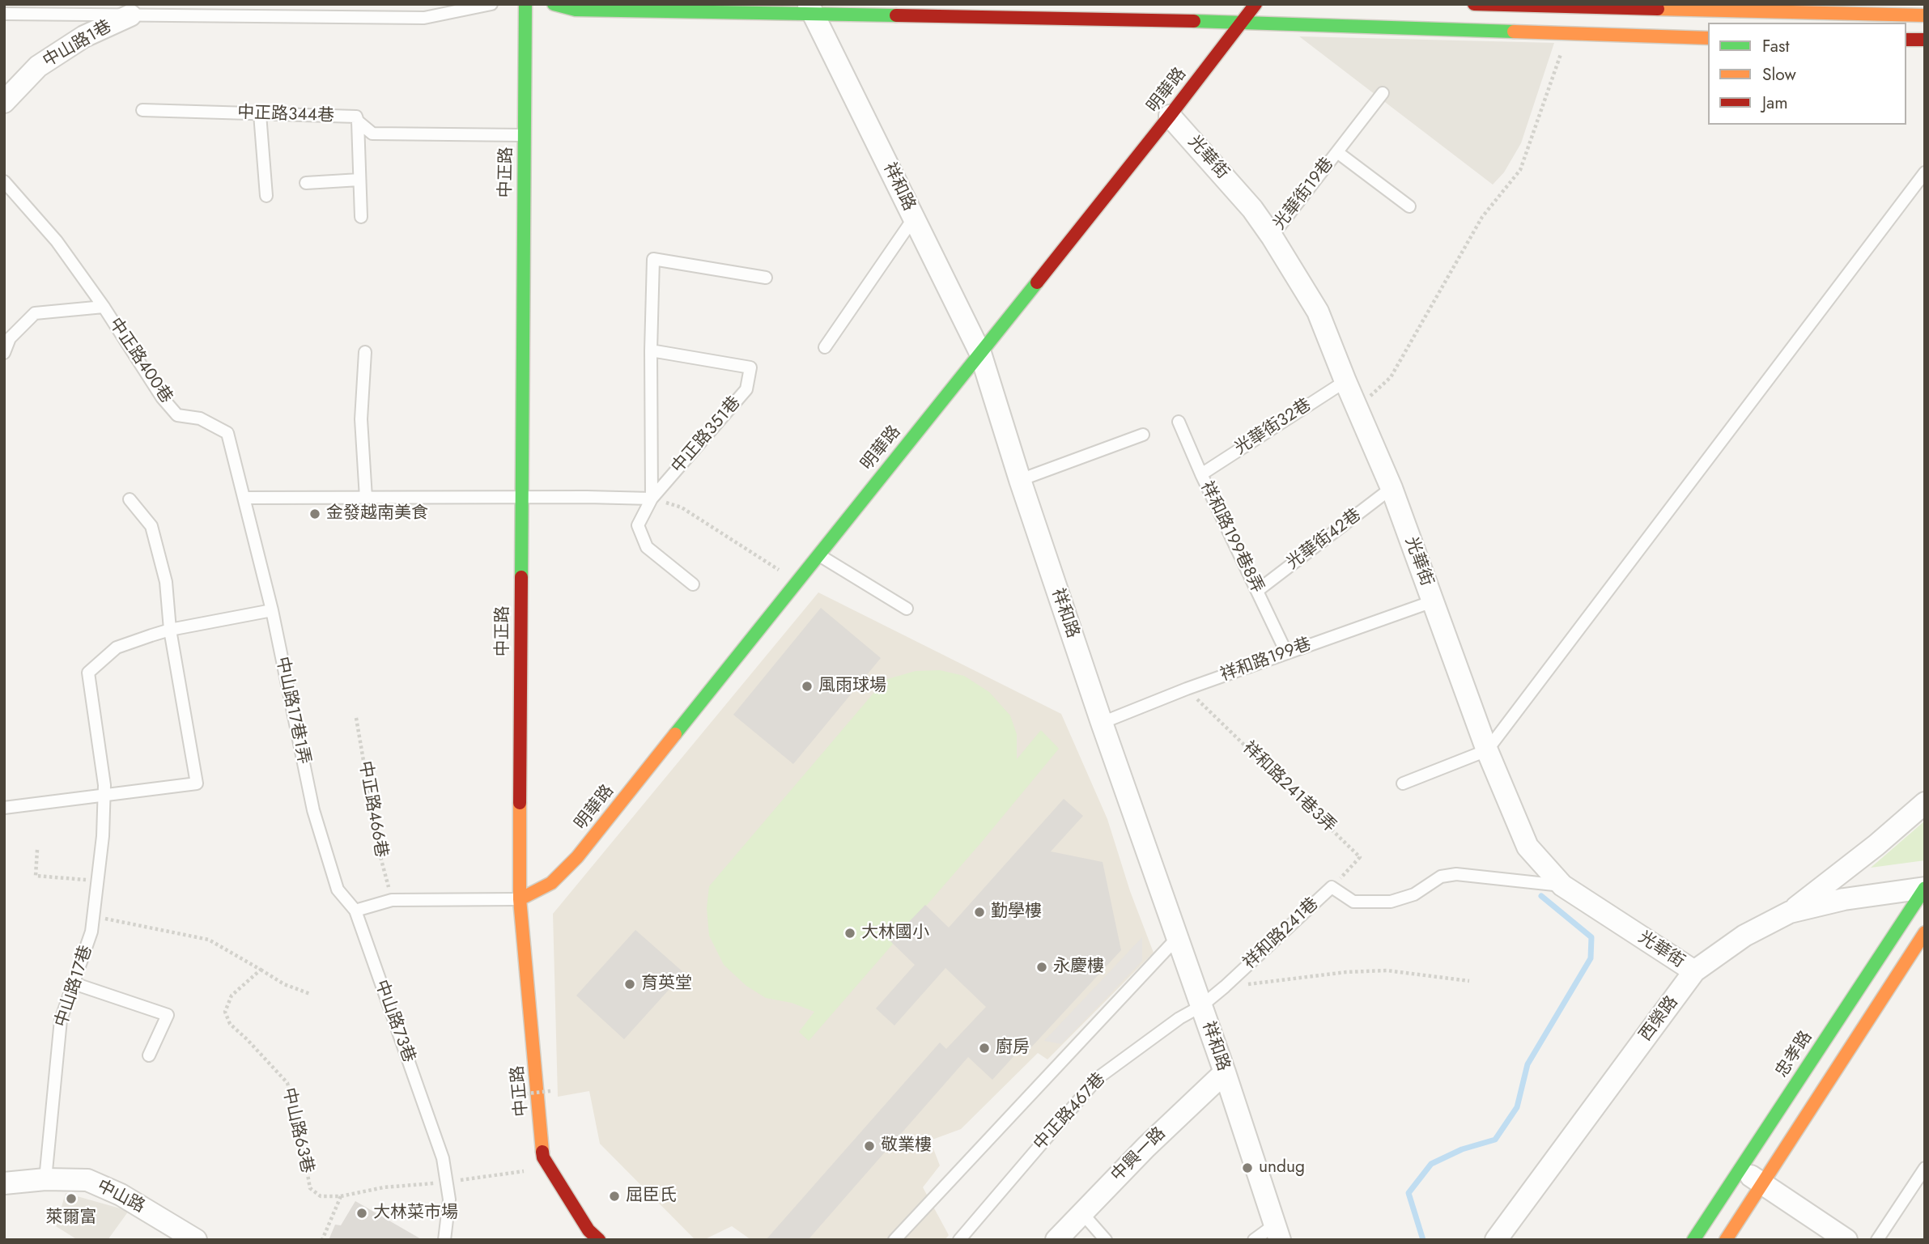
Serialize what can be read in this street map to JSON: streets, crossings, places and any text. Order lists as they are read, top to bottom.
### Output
{
  "streets": {
    "main road": ["明華路", "中正路", "忠孝路"],
    "street": [
      "中山路1巷",
      "光華街",
      "祥和路",
      "西榮路",
      "中興一路",
      "中山路"
    ],
    "lane": [
      "中正路344巷",
      "光華街19巷",
      "中正路400巷",
      "光華街32巷",
      "中正路351巷",
      "祥和路199巷8弄",
      "光華街42巷",
      "祥和路199巷",
      "中山路17巷1弄",
      "祥和路241巷",
      "中山路17巷",
      "中山路73巷",
      "中正路467巷"
    ],
    "path": ["祥和路241巷3弄", "中正路466巷", "中山路63巷"]
  },
  "crossings": [
    ["明華路", "光華街"],
    ["明華路", "中正路"],
    ["明華路", "祥和路"],
    ["中正路344巷", "中正路"],
    ["光華街", "光華街19巷"],
    ["光華街", "光華街32巷"],
    ["光華街", "光華街42巷"],
    ["光華街", "祥和路199巷"],
    ["光華街", "祥和路241巷"],
    ["光華街", "西榮路"],
    ["祥和路", "祥和路199巷"],
    ["祥和路", "祥和路241巷"],
    ["祥和路", "中正路467巷"],
    ["祥和路", "中興一路"],
    ["中正路400巷", "中山路17巷1弄"],
    ["光華街32巷", "祥和路199巷8弄"],
    ["祥和路199巷8弄", "光華街42巷"],
    ["祥和路199巷8弄", "祥和路199巷"],
    ["祥和路199巷", "祥和路241巷3弄"],
    ["中山路17巷1弄", "中山路73巷"],
    ["祥和路241巷3弄", "祥和路241巷"],
    ["祥和路241巷", "中正路467巷"],
    ["中山路17巷", "中山路"],
    ["西榮路", "忠孝路"]
  ],
  "places": [
    "金發越南美食",
    "風雨球場",
    "勤學樓",
    "大林國小",
    "永慶樓",
    "育英堂",
    "廚房",
    "敬業樓",
    "undug",
    "屈臣氏",
    "萊爾富",
    "大林菜市場"
  ],
  "legend": ["Fast", "Slow", "Jam"]
}
